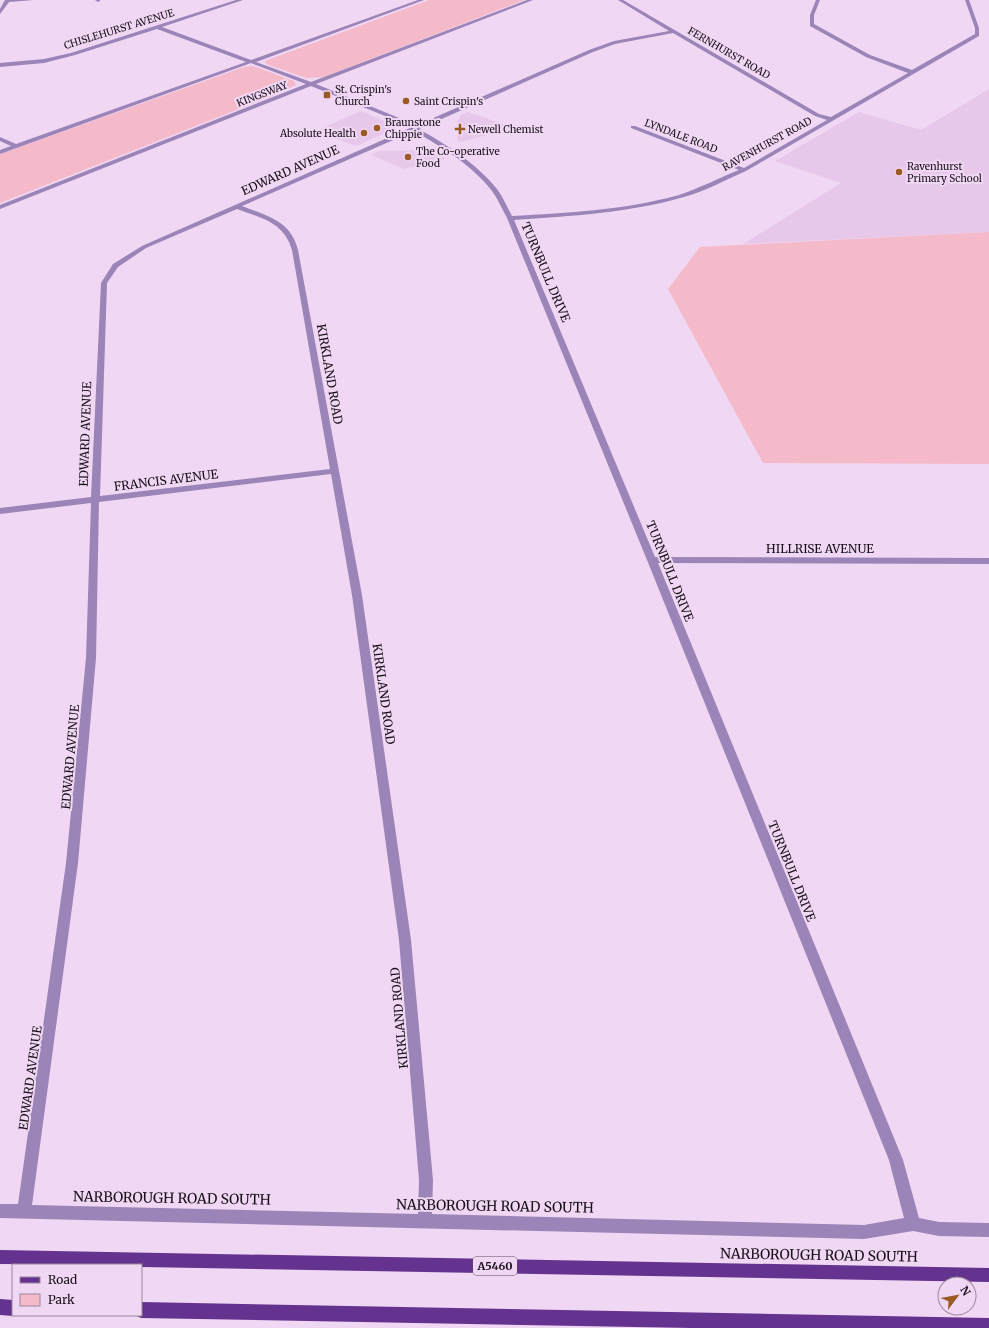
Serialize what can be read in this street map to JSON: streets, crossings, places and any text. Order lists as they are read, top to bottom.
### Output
{
  "streets": {
    "main road": ["NARBOROUGH ROAD SOUTH", "A5460"],
    "street": [
      "CHISLEHURST AVENUE",
      "FERNHURST ROAD",
      "KINGSWAY",
      "LYNDALE ROAD",
      "RAVENHURST ROAD",
      "EDWARD AVENUE",
      "TURNBULL DRIVE",
      "KIRKLAND ROAD",
      "FRANCIS AVENUE",
      "HILLRISE AVENUE"
    ]
  },
  "crossings": [
    ["CHISLEHURST AVENUE", "TURNBULL DRIVE"],
    ["FERNHURST ROAD", "RAVENHURST ROAD"],
    ["FERNHURST ROAD", "EDWARD AVENUE"],
    ["KINGSWAY", "TURNBULL DRIVE"],
    ["LYNDALE ROAD", "RAVENHURST ROAD"],
    ["RAVENHURST ROAD", "TURNBULL DRIVE"],
    ["EDWARD AVENUE", "TURNBULL DRIVE"],
    ["EDWARD AVENUE", "KIRKLAND ROAD"],
    ["EDWARD AVENUE", "FRANCIS AVENUE"],
    ["EDWARD AVENUE", "NARBOROUGH ROAD SOUTH"],
    ["TURNBULL DRIVE", "HILLRISE AVENUE"],
    ["TURNBULL DRIVE", "NARBOROUGH ROAD SOUTH"],
    ["KIRKLAND ROAD", "FRANCIS AVENUE"],
    ["KIRKLAND ROAD", "NARBOROUGH ROAD SOUTH"]
  ],
  "places": {
    "transit": ["St. Crispin's Church"],
    "other": [
      "Saint Crispin's",
      "Braunstone Chippie",
      "Absolute Health",
      "The Co-operative Food",
      "Ravenhurst Primary School"
    ],
    "health": ["Newell Chemist"]
  },
  "legend": ["Road", "Park"],
  "north": "top right"
}
